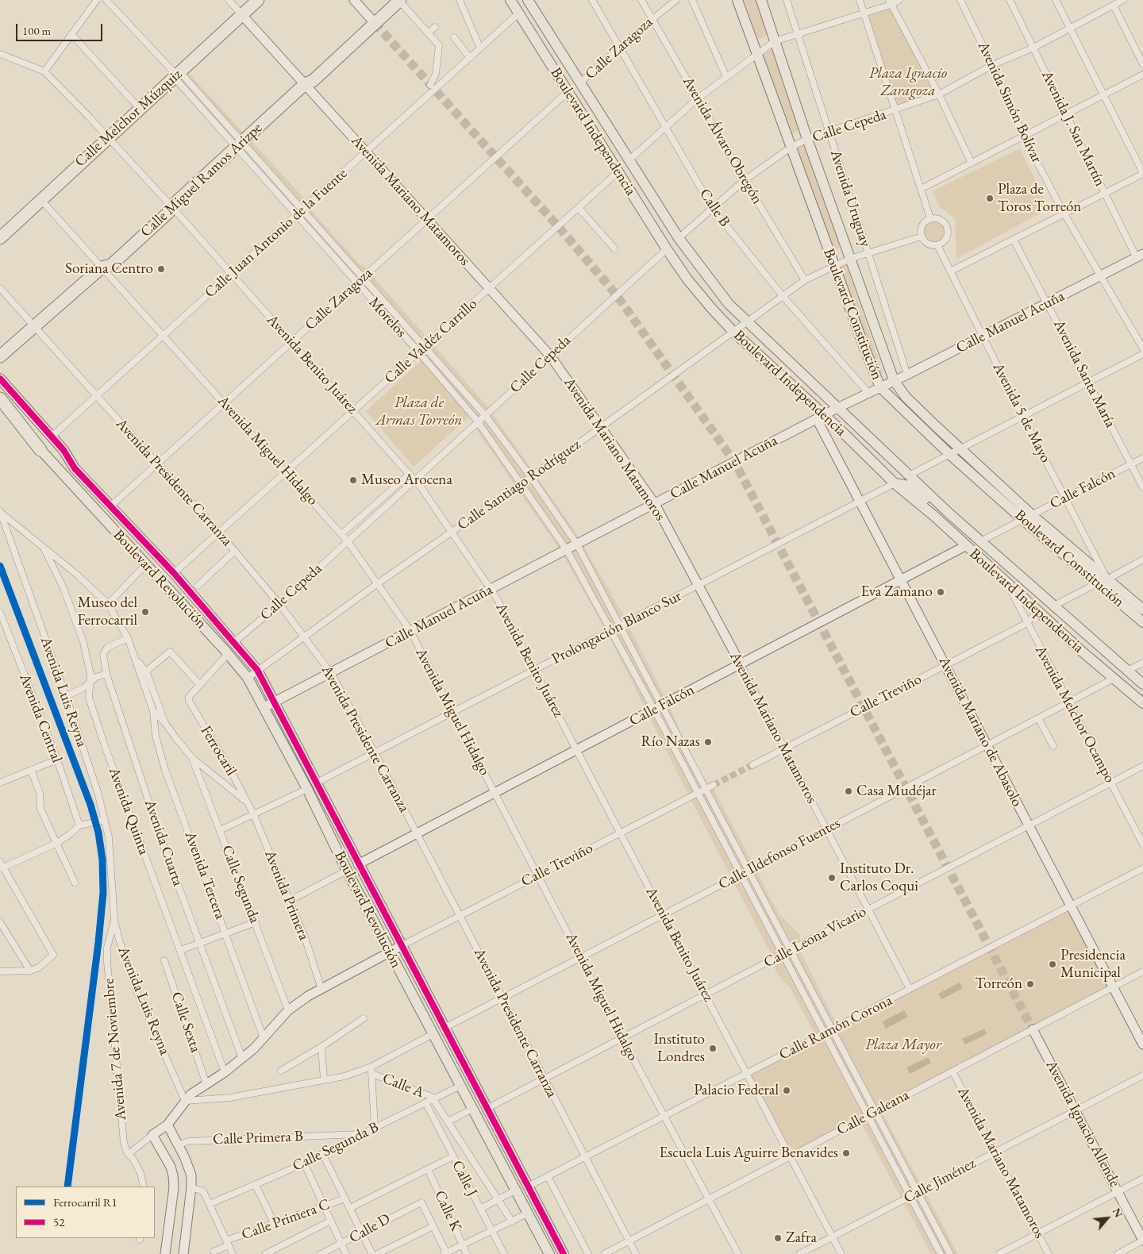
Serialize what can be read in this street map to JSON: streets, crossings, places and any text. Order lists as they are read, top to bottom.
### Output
{
  "streets": {
    "highway": ["Calle Melchor Múzquiz", "Calle Miguel Ramos Arizpe"],
    "main road": ["Boulevard Independencia", "Boulevard Constitución", "Boulevard Revolución"],
    "street": [
      "Calle Zaragoza",
      "Avenida Simón Bolívar",
      "Calle Cepeda",
      "Avenida J. San Martín",
      "Avenida Álvaro Obregón",
      "Avenida Uruguay",
      "Avenida Mariano Matamoros",
      "Calle B",
      "Calle Juan Antonio de la Fuente",
      "Morelos",
      "Calle Manuel Acuña",
      "Calle Valdéz Carrillo",
      "Avenida Benito Juárez",
      "Avenida Santa María",
      "Avenida 5 de Mayo",
      "Avenida Miguel Hidalgo",
      "Avenida Presidente Carranza",
      "Calle Santiago Rodríguez",
      "Calle Falcón",
      "Prolongación Blanco Sur",
      "Avenida Luis Reyna",
      "Calle Treviño",
      "Avenida Melchor Ocampo",
      "Avenida Central",
      "Avenida Mariano de Abasolo",
      "Ferrocaril",
      "Avenida Quinta",
      "Avenida Cuarta",
      "Calle Ildefonso Fuentes",
      "Avenida Tercera",
      "Calle Segunda",
      "Avenida Primera",
      "Calle Leona Vicario",
      "Calle Sexta",
      "Calle Ramón Corona",
      "Avenida 7 de Noviembre",
      "Calle A",
      "Calle Galeana",
      "Avenida Ignacio Allende",
      "Calle Primera B",
      "Calle Segunda B",
      "Calle J",
      "Calle Jiménez",
      "Calle K",
      "Calle Primera C",
      "Calle D"
    ]
  },
  "crossings": [
    ["Calle Zaragoza", "Boulevard Independencia"],
    ["Calle Zaragoza", "Avenida Álvaro Obregón"],
    ["Calle Zaragoza", "Avenida Mariano Matamoros"],
    ["Calle Zaragoza", "Calle B"],
    ["Calle Zaragoza", "Morelos"],
    ["Calle Zaragoza", "Avenida Benito Juárez"],
    ["Calle Zaragoza", "Avenida Miguel Hidalgo"],
    ["Calle Zaragoza", "Avenida Presidente Carranza"],
    ["Avenida Simón Bolívar", "Calle Cepeda"],
    ["Avenida Simón Bolívar", "Calle Manuel Acuña"],
    ["Calle Melchor Múzquiz", "Avenida Mariano Matamoros"],
    ["Calle Melchor Múzquiz", "Avenida Benito Juárez"],
    ["Calle Melchor Múzquiz", "Avenida Miguel Hidalgo"],
    ["Calle Cepeda", "Avenida J. San Martín"],
    ["Calle Cepeda", "Boulevard Independencia"],
    ["Calle Cepeda", "Avenida Álvaro Obregón"],
    ["Calle Cepeda", "Avenida Uruguay"],
    ["Calle Cepeda", "Avenida Mariano Matamoros"],
    ["Calle Cepeda", "Calle B"],
    ["Calle Cepeda", "Boulevard Constitución"],
    ["Calle Cepeda", "Morelos"],
    ["Calle Cepeda", "Avenida Benito Juárez"],
    ["Calle Cepeda", "Avenida Miguel Hidalgo"],
    ["Calle Cepeda", "Avenida Presidente Carranza"],
    ["Avenida J. San Martín", "Calle Manuel Acuña"],
    ["Boulevard Independencia", "Calle Juan Antonio de la Fuente"],
    ["Boulevard Independencia", "Calle Manuel Acuña"],
    ["Boulevard Independencia", "Calle Valdéz Carrillo"],
    ["Boulevard Independencia", "Calle Santiago Rodríguez"],
    ["Boulevard Independencia", "Calle Falcón"],
    ["Boulevard Independencia", "Prolongación Blanco Sur"],
    ["Boulevard Independencia", "Calle Treviño"],
    ["Boulevard Independencia", "Avenida Melchor Ocampo"],
    ["Boulevard Independencia", "Avenida Mariano de Abasolo"],
    ["Boulevard Independencia", "Calle Ildefonso Fuentes"],
    ["Avenida Álvaro Obregón", "Calle Santiago Rodríguez"],
    ["Calle Miguel Ramos Arizpe", "Avenida Mariano Matamoros"],
    ["Calle Miguel Ramos Arizpe", "Morelos"],
    ["Calle Miguel Ramos Arizpe", "Avenida Benito Juárez"],
    ["Calle Miguel Ramos Arizpe", "Avenida Miguel Hidalgo"],
    ["Calle Miguel Ramos Arizpe", "Avenida Presidente Carranza"],
    ["Avenida Uruguay", "Calle Manuel Acuña"],
    ["Avenida Uruguay", "Calle Santiago Rodríguez"],
    ["Avenida Mariano Matamoros", "Calle Juan Antonio de la Fuente"],
    ["Avenida Mariano Matamoros", "Calle Manuel Acuña"],
    ["Avenida Mariano Matamoros", "Calle Valdéz Carrillo"],
    ["Avenida Mariano Matamoros", "Calle Santiago Rodríguez"],
    ["Avenida Mariano Matamoros", "Calle Falcón"],
    ["Avenida Mariano Matamoros", "Prolongación Blanco Sur"],
    ["Avenida Mariano Matamoros", "Calle Treviño"],
    ["Avenida Mariano Matamoros", "Calle Ildefonso Fuentes"],
    ["Avenida Mariano Matamoros", "Calle Leona Vicario"],
    ["Avenida Mariano Matamoros", "Calle Ramón Corona"],
    ["Avenida Mariano Matamoros", "Calle Galeana"],
    ["Avenida Mariano Matamoros", "Calle Jiménez"],
    ["Calle B", "Calle Manuel Acuña"],
    ["Calle B", "Calle Santiago Rodríguez"],
    ["Calle Juan Antonio de la Fuente", "Morelos"],
    ["Calle Juan Antonio de la Fuente", "Avenida Benito Juárez"],
    ["Calle Juan Antonio de la Fuente", "Avenida Miguel Hidalgo"],
    ["Calle Juan Antonio de la Fuente", "Avenida Presidente Carranza"],
    ["Boulevard Constitución", "Calle Manuel Acuña"],
    ["Boulevard Constitución", "Avenida 5 de Mayo"],
    ["Boulevard Constitución", "Calle Santiago Rodríguez"],
    ["Boulevard Constitución", "Calle Falcón"],
    ["Morelos", "Calle Manuel Acuña"],
    ["Morelos", "Calle Valdéz Carrillo"],
    ["Morelos", "Calle Santiago Rodríguez"],
    ["Morelos", "Calle Falcón"],
    ["Morelos", "Prolongación Blanco Sur"],
    ["Calle Manuel Acuña", "Avenida Benito Juárez"],
    ["Calle Manuel Acuña", "Avenida Santa María"],
    ["Calle Manuel Acuña", "Avenida 5 de Mayo"],
    ["Calle Manuel Acuña", "Avenida Miguel Hidalgo"],
    ["Calle Manuel Acuña", "Avenida Presidente Carranza"],
    ["Calle Manuel Acuña", "Boulevard Revolución"],
    ["Calle Manuel Acuña", "Avenida Mariano de Abasolo"],
    ["Calle Valdéz Carrillo", "Avenida Benito Juárez"],
    ["Calle Valdéz Carrillo", "Avenida Miguel Hidalgo"],
    ["Calle Valdéz Carrillo", "Avenida Presidente Carranza"],
    ["Avenida Benito Juárez", "Calle Santiago Rodríguez"],
    ["Avenida Benito Juárez", "Calle Falcón"],
    ["Avenida Benito Juárez", "Prolongación Blanco Sur"],
    ["Avenida Benito Juárez", "Calle Treviño"],
    ["Avenida Benito Juárez", "Calle Ildefonso Fuentes"],
    ["Avenida Benito Juárez", "Calle Leona Vicario"],
    ["Avenida Benito Juárez", "Calle Ramón Corona"],
    ["Avenida Benito Juárez", "Calle Galeana"],
    ["Avenida Benito Juárez", "Calle Jiménez"],
    ["Avenida Santa María", "Calle Falcón"],
    ["Avenida 5 de Mayo", "Calle Santiago Rodríguez"],
    ["Avenida 5 de Mayo", "Calle Falcón"],
    ["Avenida Miguel Hidalgo", "Calle Santiago Rodríguez"],
    ["Avenida Miguel Hidalgo", "Calle Falcón"],
    ["Avenida Miguel Hidalgo", "Prolongación Blanco Sur"],
    ["Avenida Miguel Hidalgo", "Calle Treviño"],
    ["Avenida Miguel Hidalgo", "Calle Ildefonso Fuentes"],
    ["Avenida Miguel Hidalgo", "Calle Leona Vicario"],
    ["Avenida Miguel Hidalgo", "Calle Ramón Corona"],
    ["Avenida Miguel Hidalgo", "Calle Galeana"],
    ["Avenida Presidente Carranza", "Calle Santiago Rodríguez"],
    ["Avenida Presidente Carranza", "Calle Falcón"],
    ["Avenida Presidente Carranza", "Prolongación Blanco Sur"],
    ["Avenida Presidente Carranza", "Calle Treviño"],
    ["Avenida Presidente Carranza", "Calle Ildefonso Fuentes"],
    ["Avenida Presidente Carranza", "Calle Leona Vicario"],
    ["Avenida Presidente Carranza", "Calle Ramón Corona"],
    ["Avenida Presidente Carranza", "Calle Galeana"],
    ["Calle Santiago Rodríguez", "Boulevard Revolución"],
    ["Calle Falcón", "Avenida Mariano de Abasolo"],
    ["Boulevard Revolución", "Calle Segunda B"],
    ["Prolongación Blanco Sur", "Avenida Mariano de Abasolo"],
    ["Avenida Luis Reyna", "Avenida 7 de Noviembre"],
    ["Calle Treviño", "Avenida Melchor Ocampo"],
    ["Calle Treviño", "Avenida Mariano de Abasolo"],
    ["Avenida Melchor Ocampo", "Calle Ildefonso Fuentes"],
    ["Avenida Melchor Ocampo", "Calle Leona Vicario"],
    ["Avenida Mariano de Abasolo", "Calle Ildefonso Fuentes"],
    ["Avenida Mariano de Abasolo", "Calle Leona Vicario"],
    ["Avenida Mariano de Abasolo", "Calle Ramón Corona"],
    ["Avenida Mariano de Abasolo", "Calle Galeana"],
    ["Ferrocaril", "Avenida Primera"],
    ["Calle A", "Calle Segunda B"],
    ["Calle Galeana", "Avenida Ignacio Allende"],
    ["Avenida Ignacio Allende", "Calle Jiménez"],
    ["Calle Primera B", "Calle Segunda B"],
    ["Calle Segunda B", "Calle J"],
    ["Calle J", "Calle Primera C"],
    ["Calle K", "Calle Primera C"]
  ],
  "parks": ["Plaza Ignacio Zaragoza", "Plaza de Armas Torreón", "Plaza Mayor"],
  "places": [
    "Plaza de Toros Torreón",
    "Soriana Centro",
    "Museo Arocena",
    "Eva Zamano",
    "Museo del Ferrocarril",
    "Río Nazas",
    "Casa Mudéjar",
    "Instituto Dr. Carlos Coqui",
    "Presidencia Municipal",
    "Torreón",
    "Instituto Londres",
    "Palacio Federal",
    "Escuela Luis Aguirre Benavides",
    "Zafra"
  ],
  "lines": ["transit line 52", "rail line R1"],
  "legend": ["Ferrocarril R1", "52"],
  "scale_bar": "100 m",
  "north": "top right"
}
